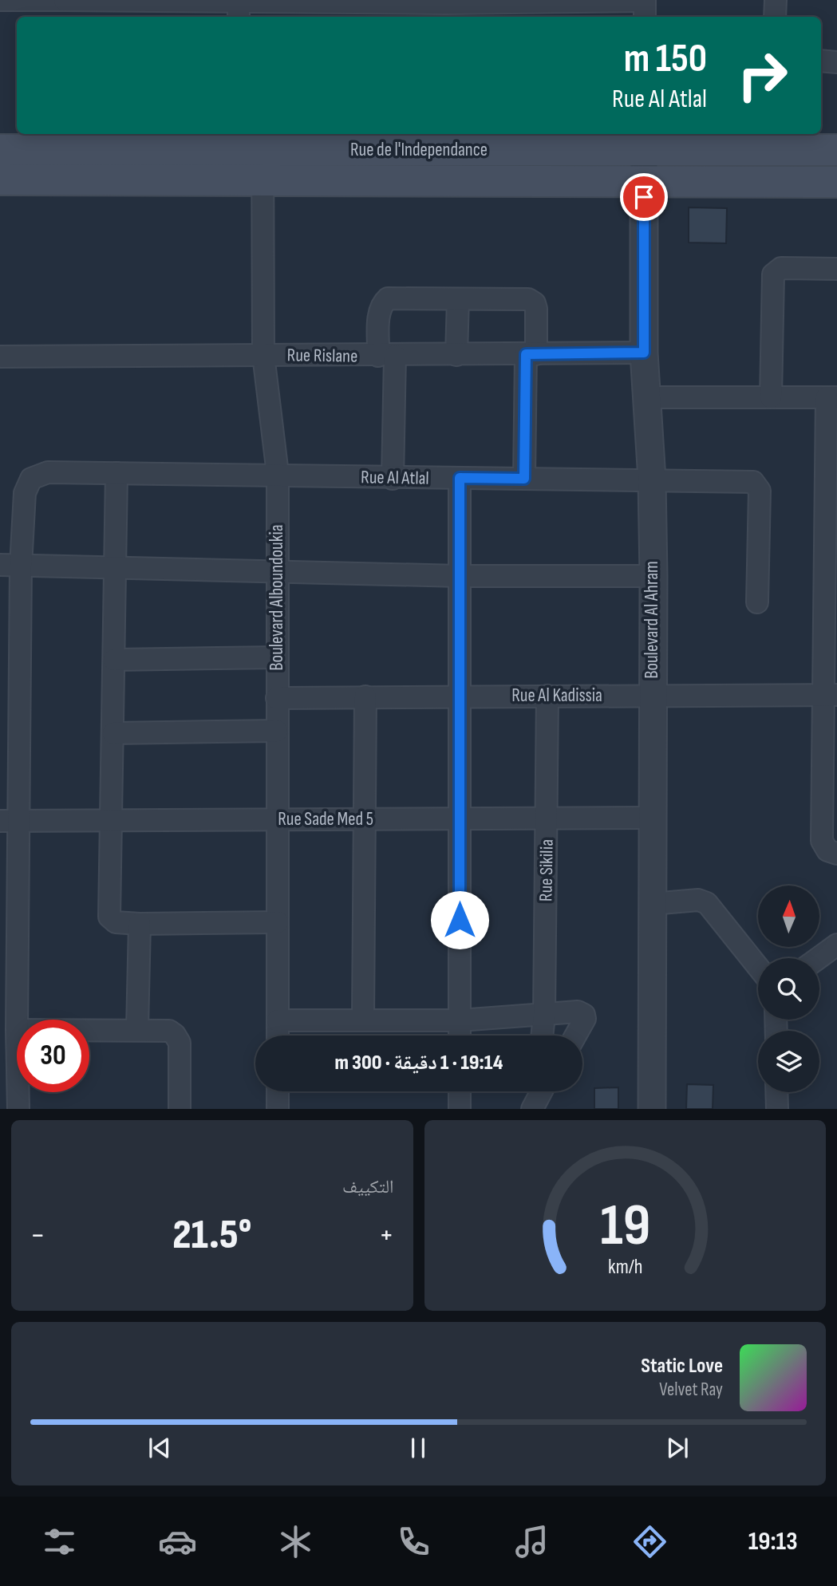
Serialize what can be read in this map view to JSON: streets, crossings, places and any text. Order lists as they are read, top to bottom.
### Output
{
  "streets": {
    "main road": ["Rue de l'Independance"],
    "street": [
      "Rue Rislane",
      "Rue Al Atlal",
      "Boulevard Alboundoukia",
      "Boulevard Al Ahram",
      "Rue Al Kadissia",
      "Rue Sade Med 5",
      "Rue Sikilia"
    ]
  },
  "crossings": [
    ["Rue de l'Independance", "Boulevard Alboundoukia"],
    ["Rue de l'Independance", "Boulevard Al Ahram"],
    ["Rue Rislane", "Boulevard Alboundoukia"],
    ["Rue Rislane", "Boulevard Al Ahram"],
    ["Rue Al Atlal", "Boulevard Alboundoukia"],
    ["Rue Al Atlal", "Boulevard Al Ahram"],
    ["Boulevard Alboundoukia", "Rue Al Kadissia"],
    ["Boulevard Alboundoukia", "Rue Sade Med 5"],
    ["Boulevard Al Ahram", "Rue Al Kadissia"],
    ["Boulevard Al Ahram", "Rue Sade Med 5"],
    ["Rue Al Kadissia", "Rue Sikilia"],
    ["Rue Sade Med 5", "Rue Sikilia"]
  ],
  "north": "top",
  "page": {
    "turn": ["150 m", "Rue Al Atlal"],
    "limit": "30",
    "trip": "19:14 · 1 دقيقة · 300 m",
    "tile": "التكييف",
    "heat": ["−", "21.5°", "+"],
    "song": ["Static Love", "Velvet Ray"],
    "tabs": "19:13",
    "gauge": ["19", "km/h"]
  }
}
